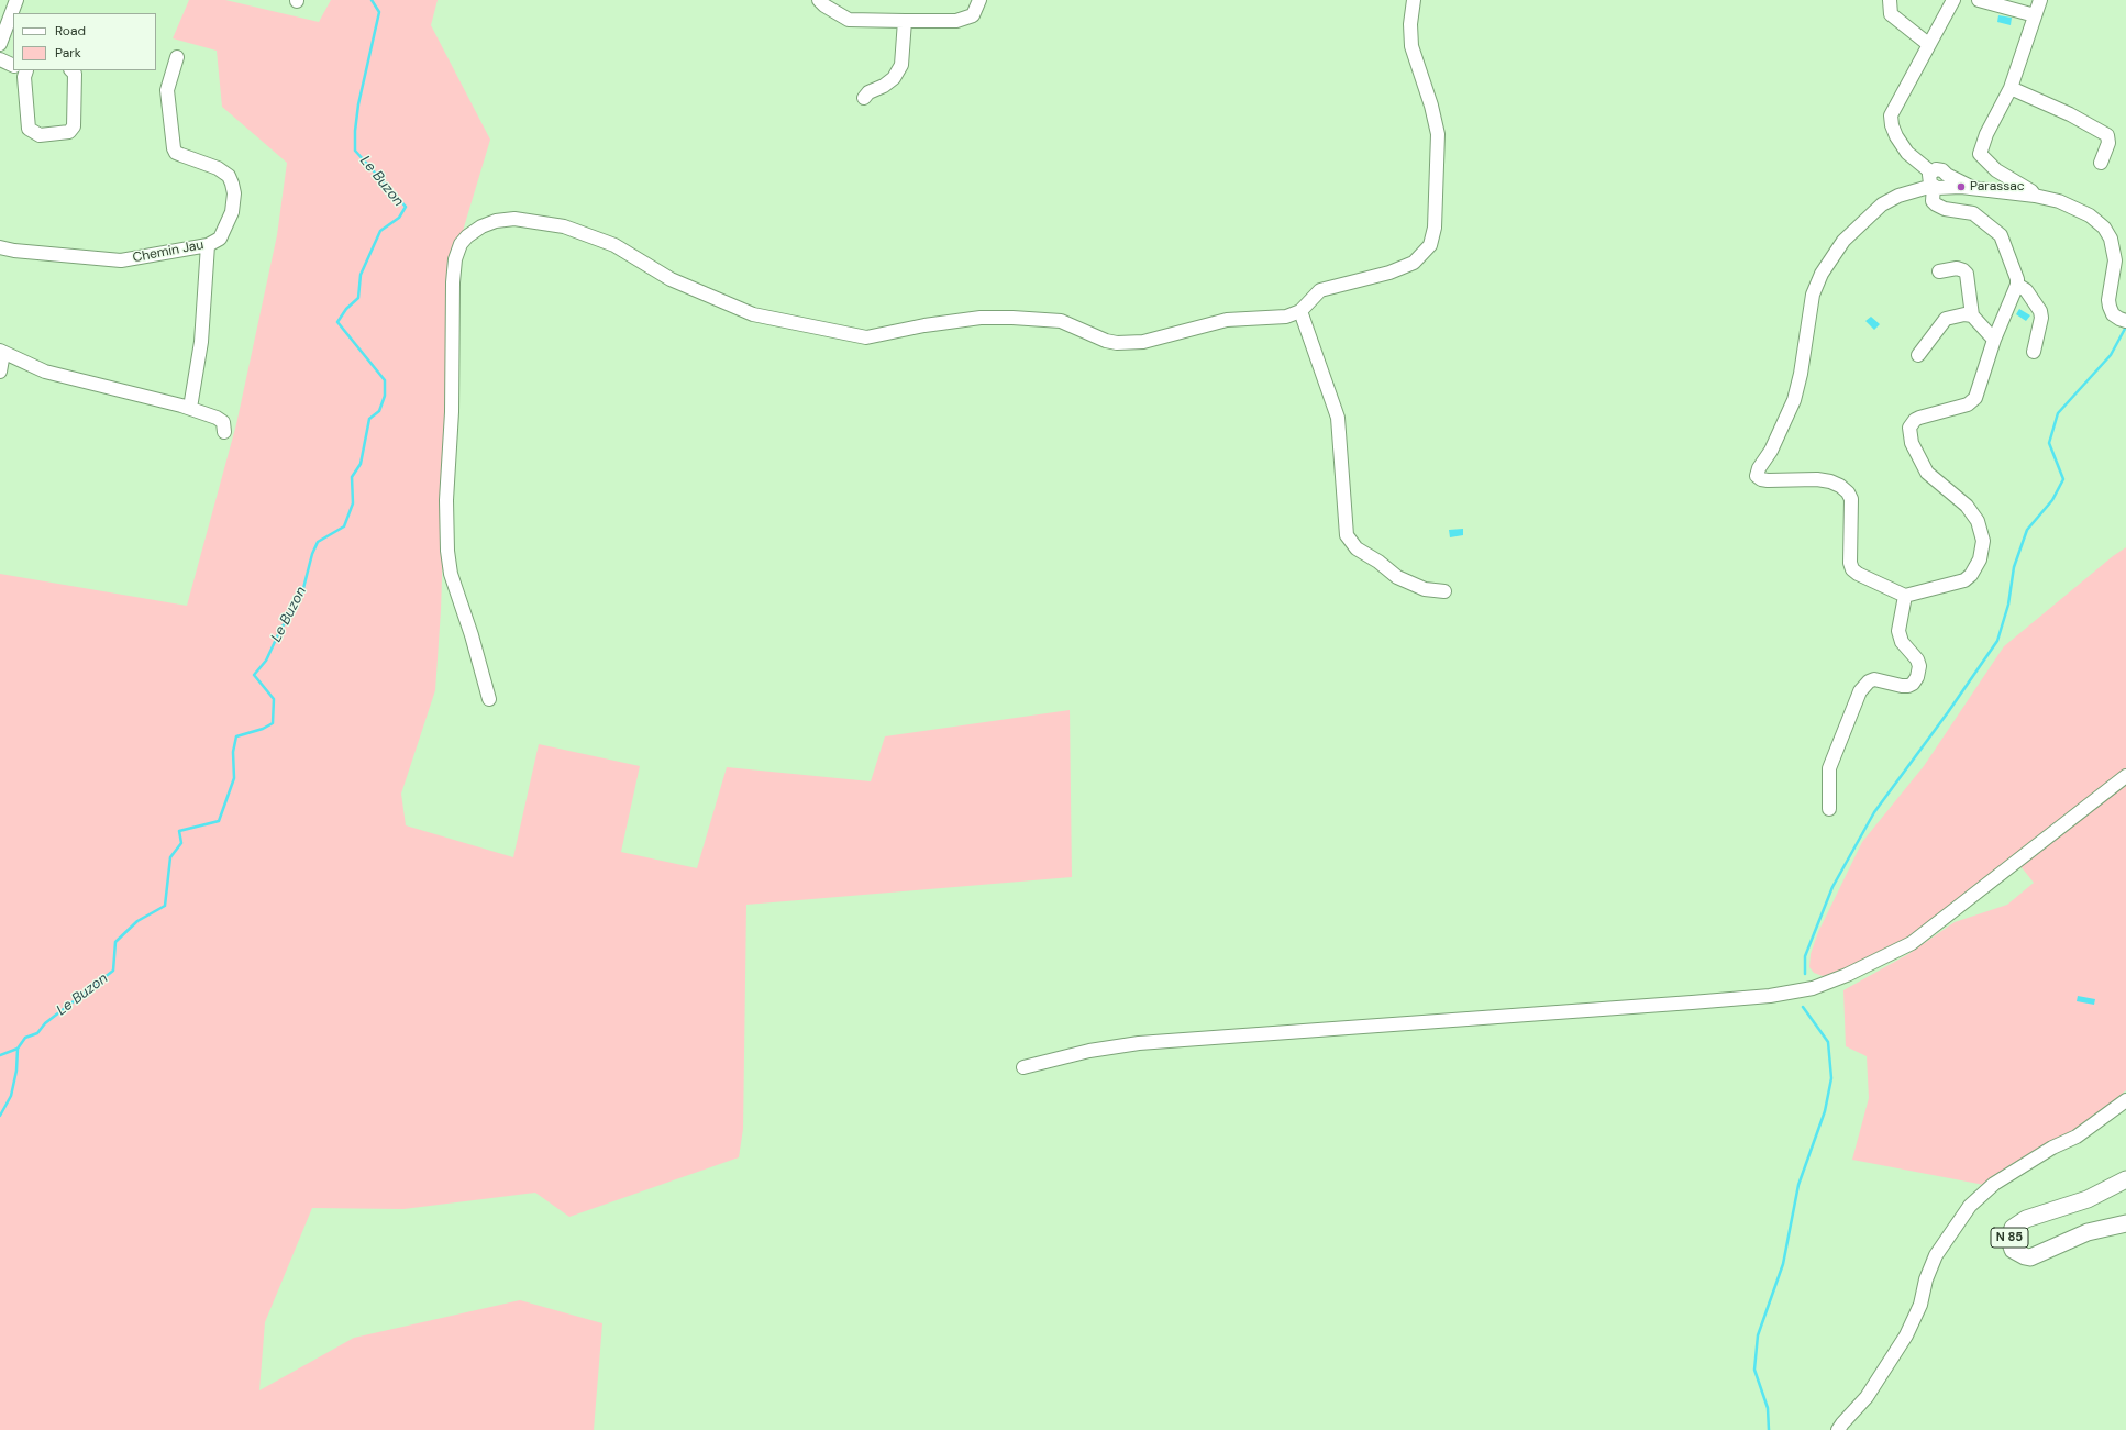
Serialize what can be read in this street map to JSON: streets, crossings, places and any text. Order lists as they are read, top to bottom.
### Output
{
  "streets": {
    "main road": ["N 85"],
    "street": ["Chemin Jau"]
  },
  "water": ["Le Buzon"],
  "places": ["Parassac"],
  "legend": ["Road", "Park"]
}
